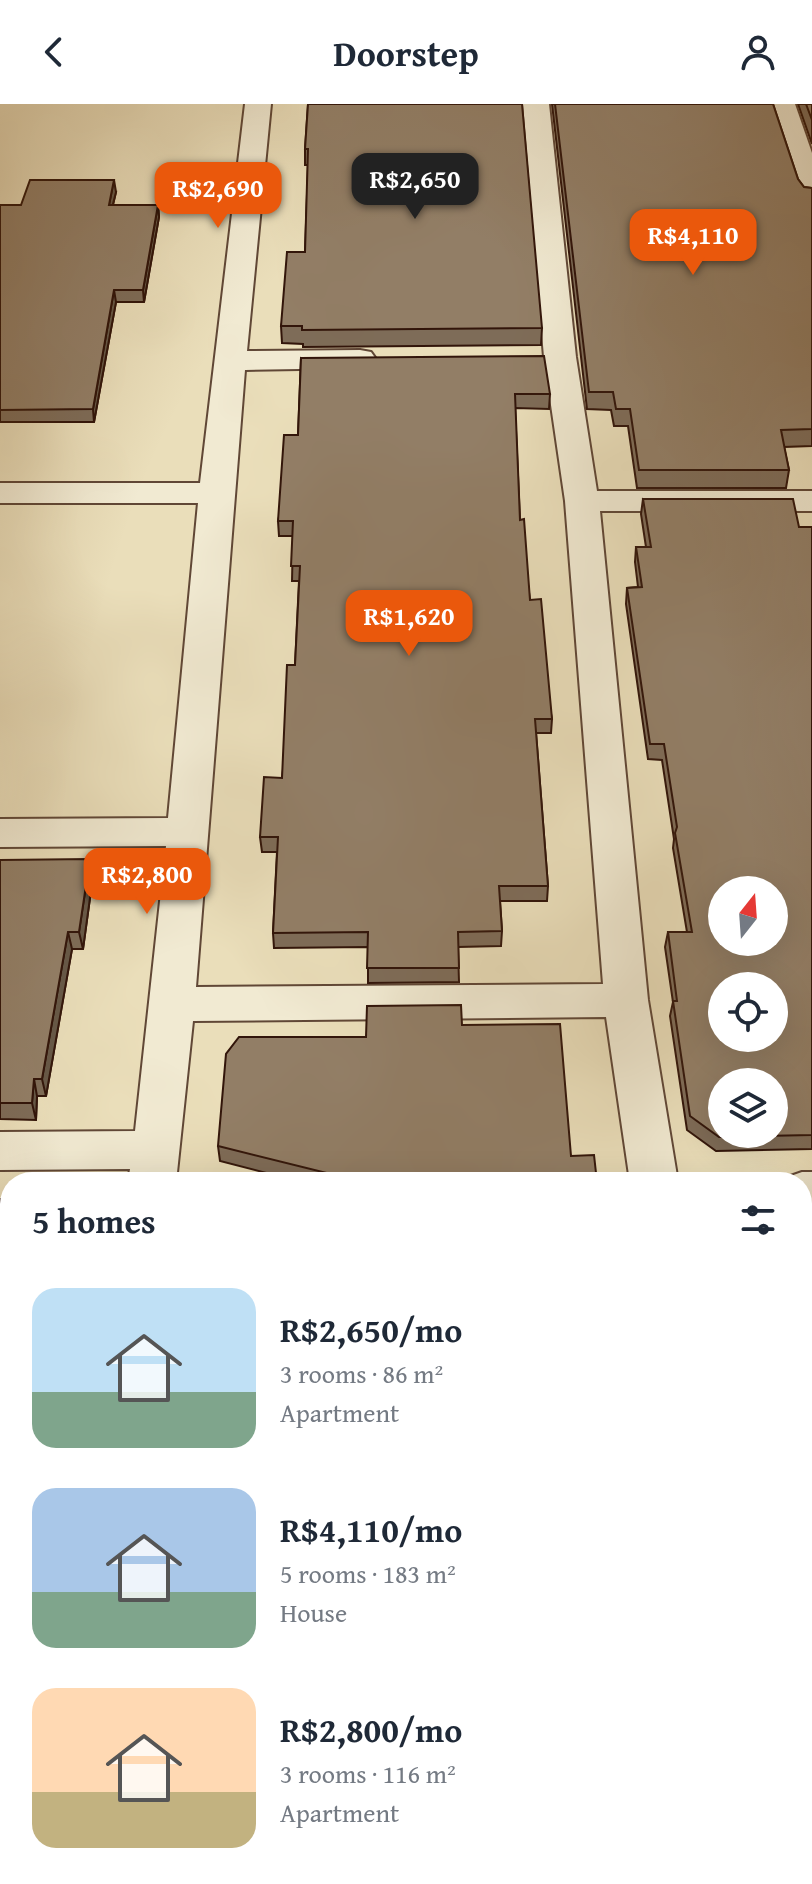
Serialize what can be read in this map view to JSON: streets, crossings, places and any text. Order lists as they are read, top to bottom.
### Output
{
  "north": "top",
  "page": {
    "header": "Doorstep",
    "price": [
      "R$2,650",
      "R$2,690",
      "R$4,110",
      "R$1,620",
      "R$2,800"
    ],
    "heading": "5 homes",
    "list": [
      {
        "name": "R$2,650/mo",
        "note": "3 rooms · 86 m² · Apartment"
      },
      {
        "name": "R$4,110/mo",
        "note": "5 rooms · 183 m² · House"
      },
      {
        "name": "R$2,800/mo",
        "note": "3 rooms · 116 m² · Apartment"
      }
    ]
  }
}
